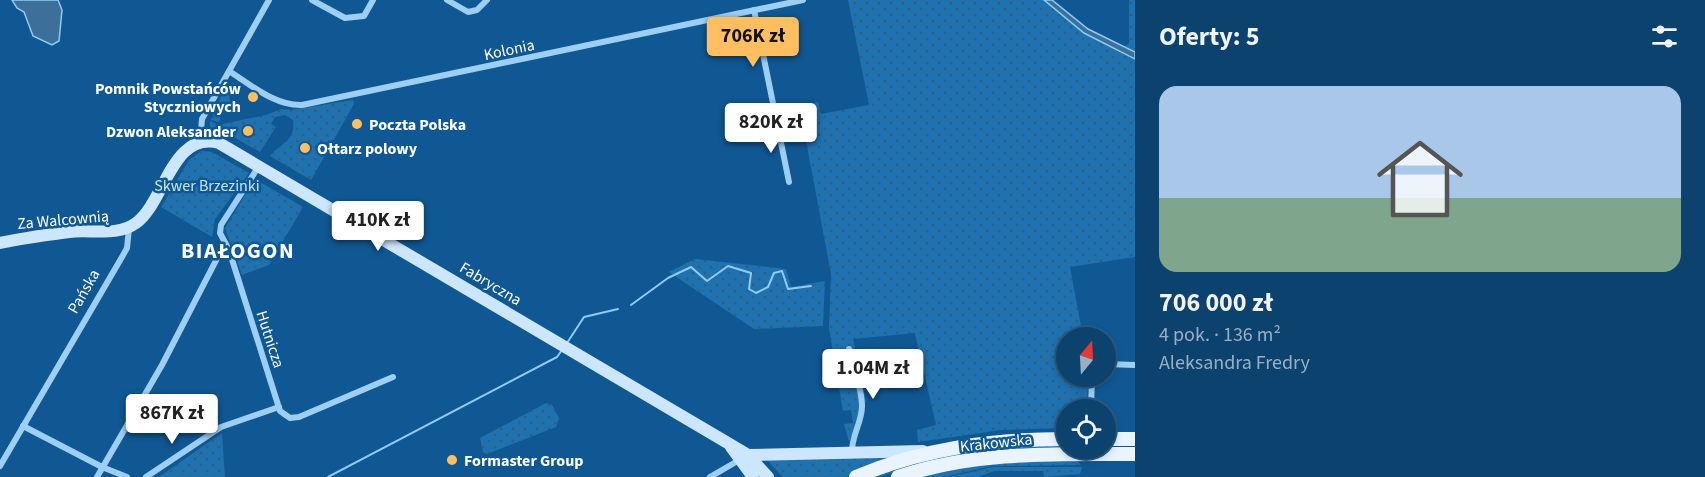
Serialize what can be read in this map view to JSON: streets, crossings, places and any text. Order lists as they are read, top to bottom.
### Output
{
  "streets": {
    "main road": ["Za Walcownią", "Fabryczna", "Krakowska"],
    "street": ["Kolonia", "Pańska", "Hutnicza"]
  },
  "crossings": [
    ["Za Walcownią", "Pańska"],
    ["Fabryczna", "Hutnicza"]
  ],
  "districts": ["BIAŁOGON"],
  "parks": ["Skwer Brzezinki"],
  "places": [
    "Pomnik Powstańców Styczniowych",
    "Poczta Polska",
    "Dzwon Aleksander",
    "Ołtarz polowy",
    "Formaster Group"
  ],
  "north": "top",
  "page": {
    "heading": "Oferty: 5",
    "price": [
      "706K zł",
      "820K zł",
      "410K zł",
      "1.04M zł",
      "867K zł"
    ],
    "list": [
      {
        "name": "706 000 zł",
        "note": "4 pok. · 136 m² · Aleksandra Fredry"
      }
    ]
  }
}
